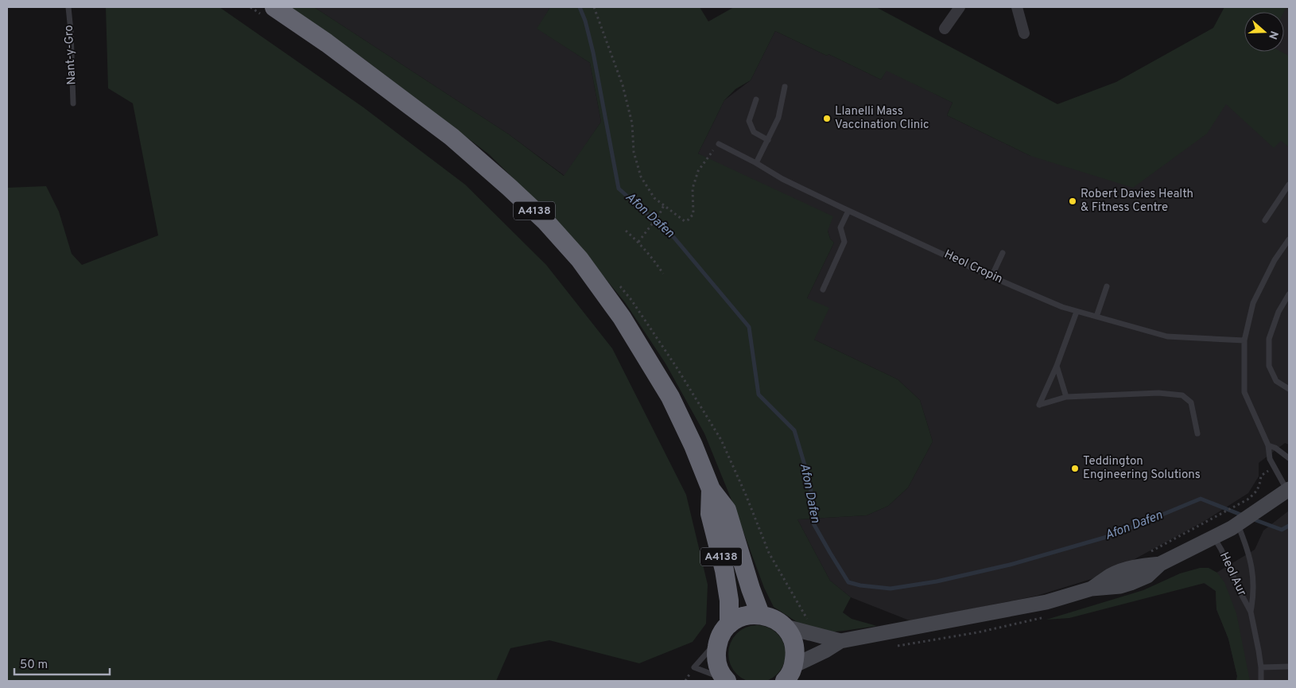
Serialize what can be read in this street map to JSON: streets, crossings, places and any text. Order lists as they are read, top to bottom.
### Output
{
  "streets": {
    "highway": ["A4138"],
    "lane": ["Nant-y-Gro", "Heol Cropin", "Heol Aur"]
  },
  "water": ["Afon Dafen"],
  "places": ["Llanelli Mass Vaccination Clinic", "Robert Davies Health & Fitness Centre", "Teddington Engineering Solutions"],
  "scale_bar": "50 m",
  "north": "right"
}
